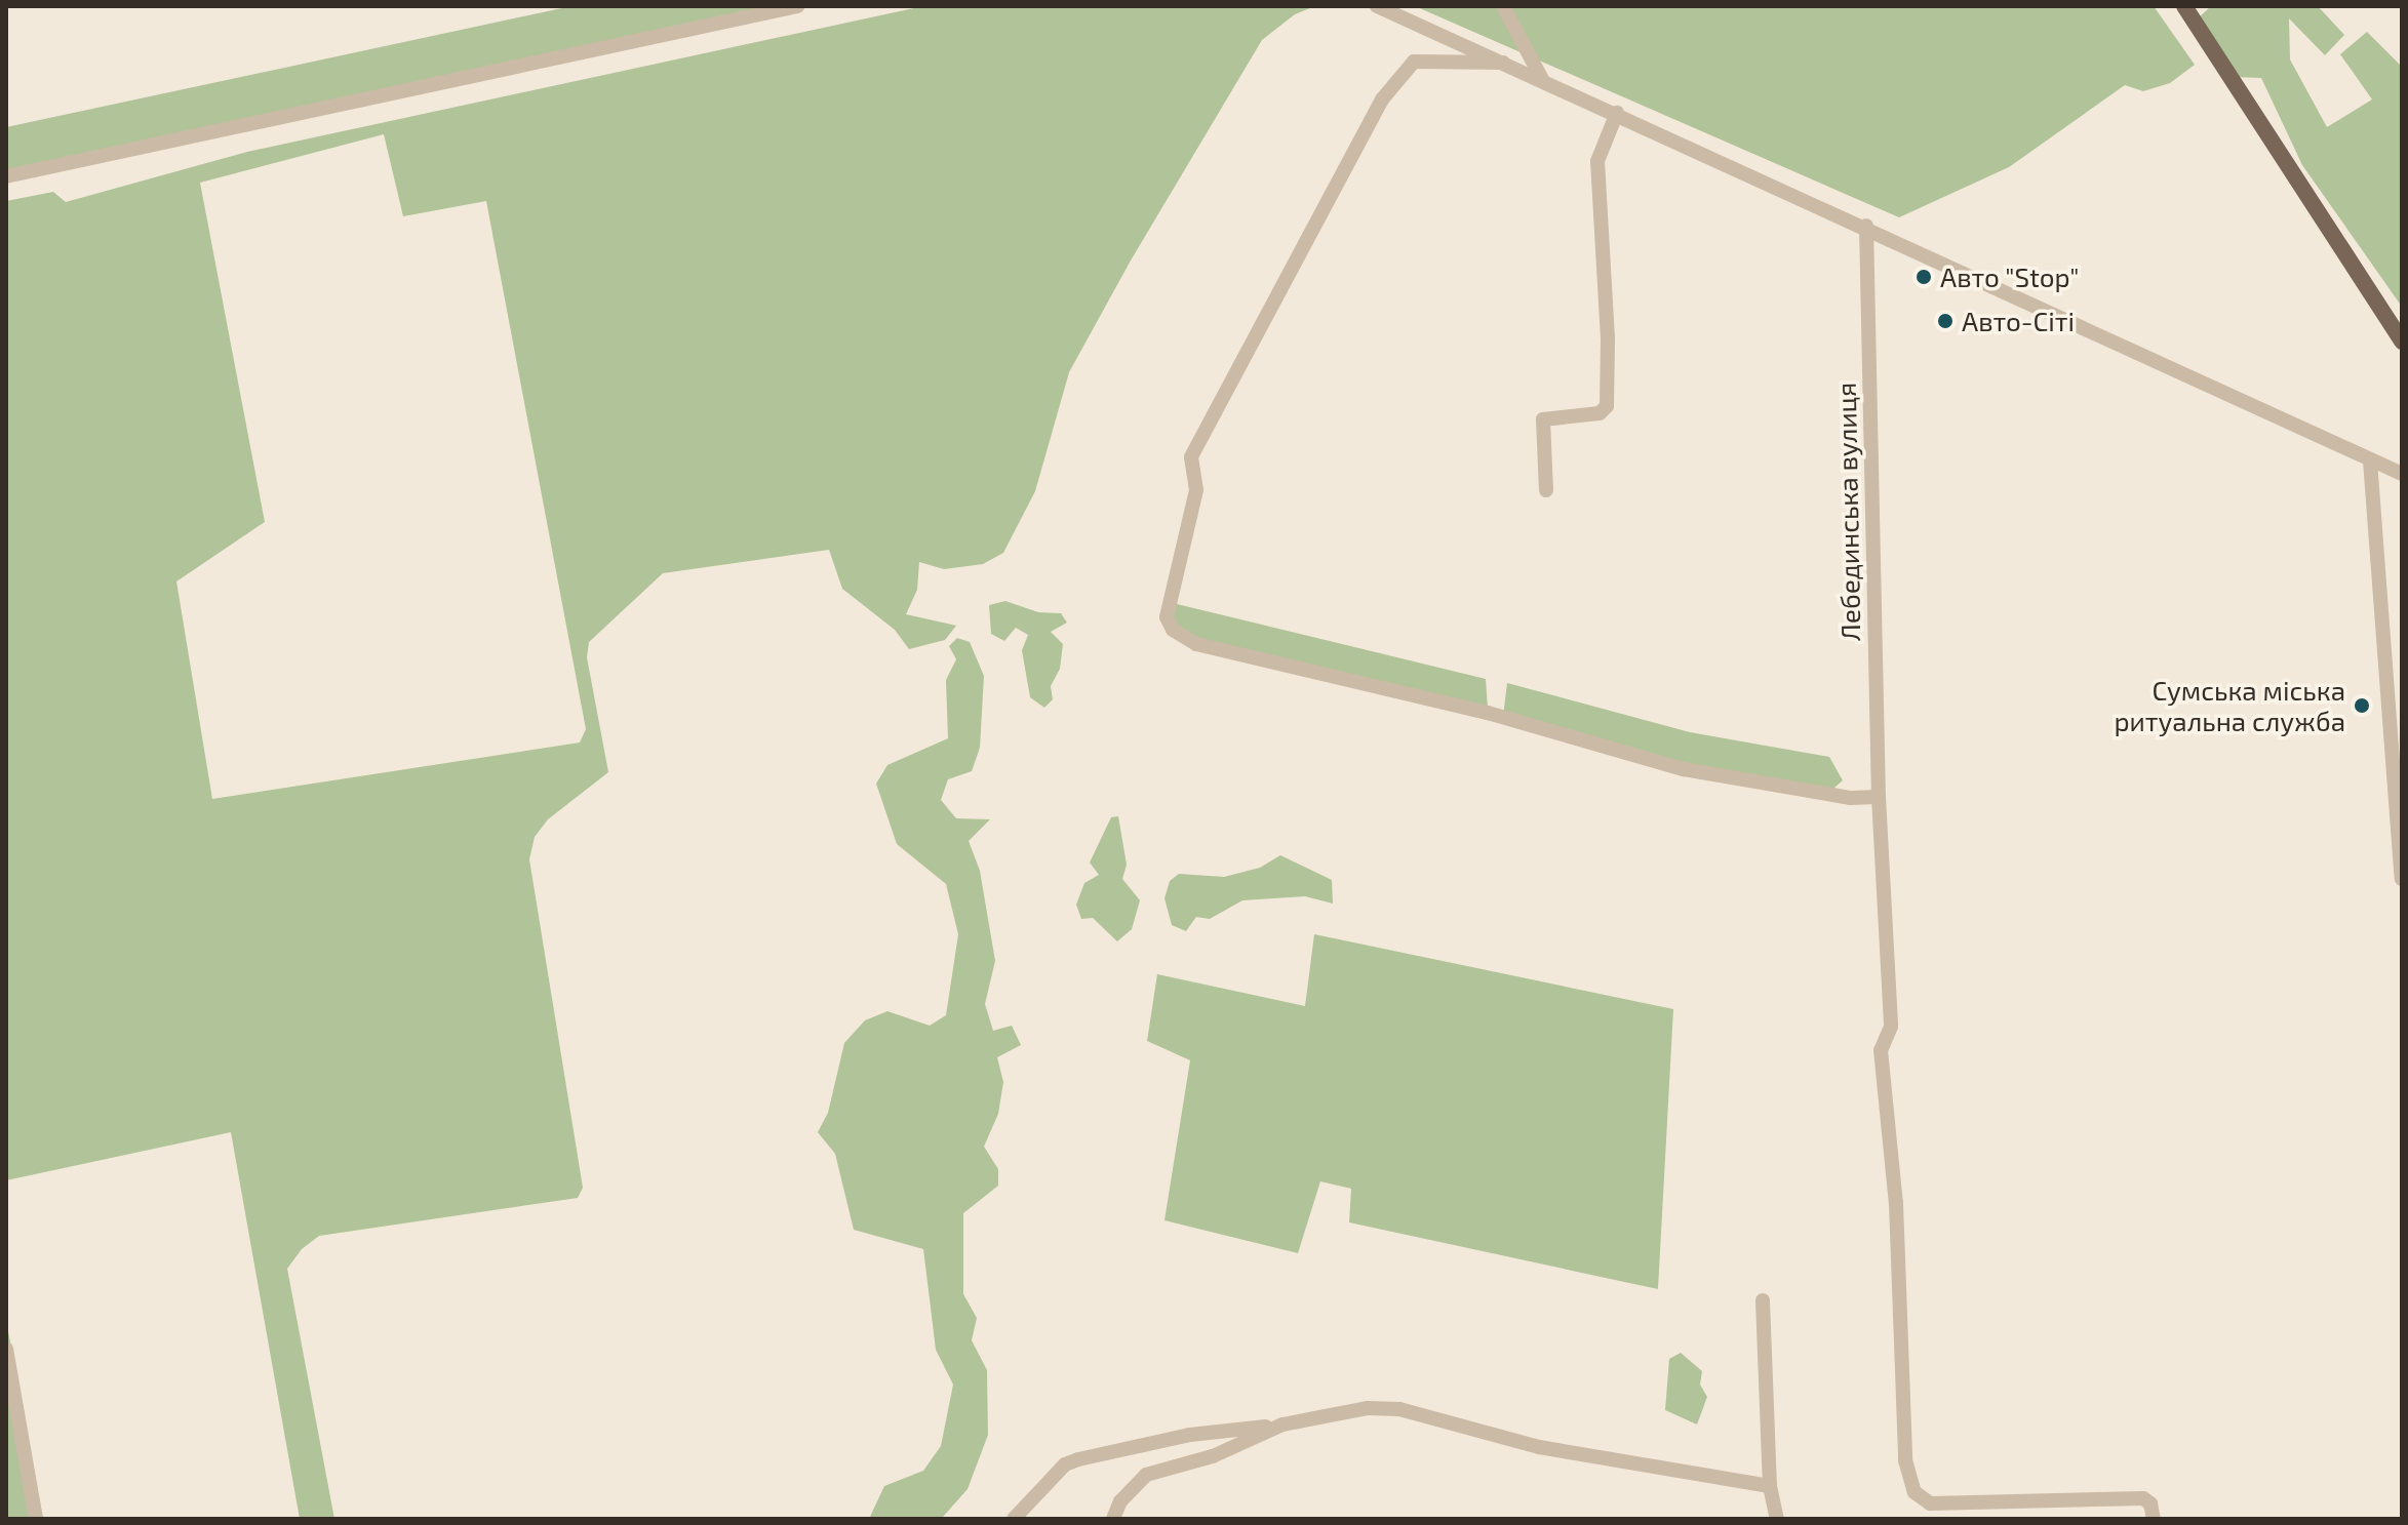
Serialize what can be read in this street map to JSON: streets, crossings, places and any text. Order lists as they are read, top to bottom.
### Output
{
  "streets": {
    "street": ["Лебединська вулиця"]
  },
  "places": ["Авто \"Stop\"", "Авто-Сіті", "Сумська міська ритуальна служба"]
}
